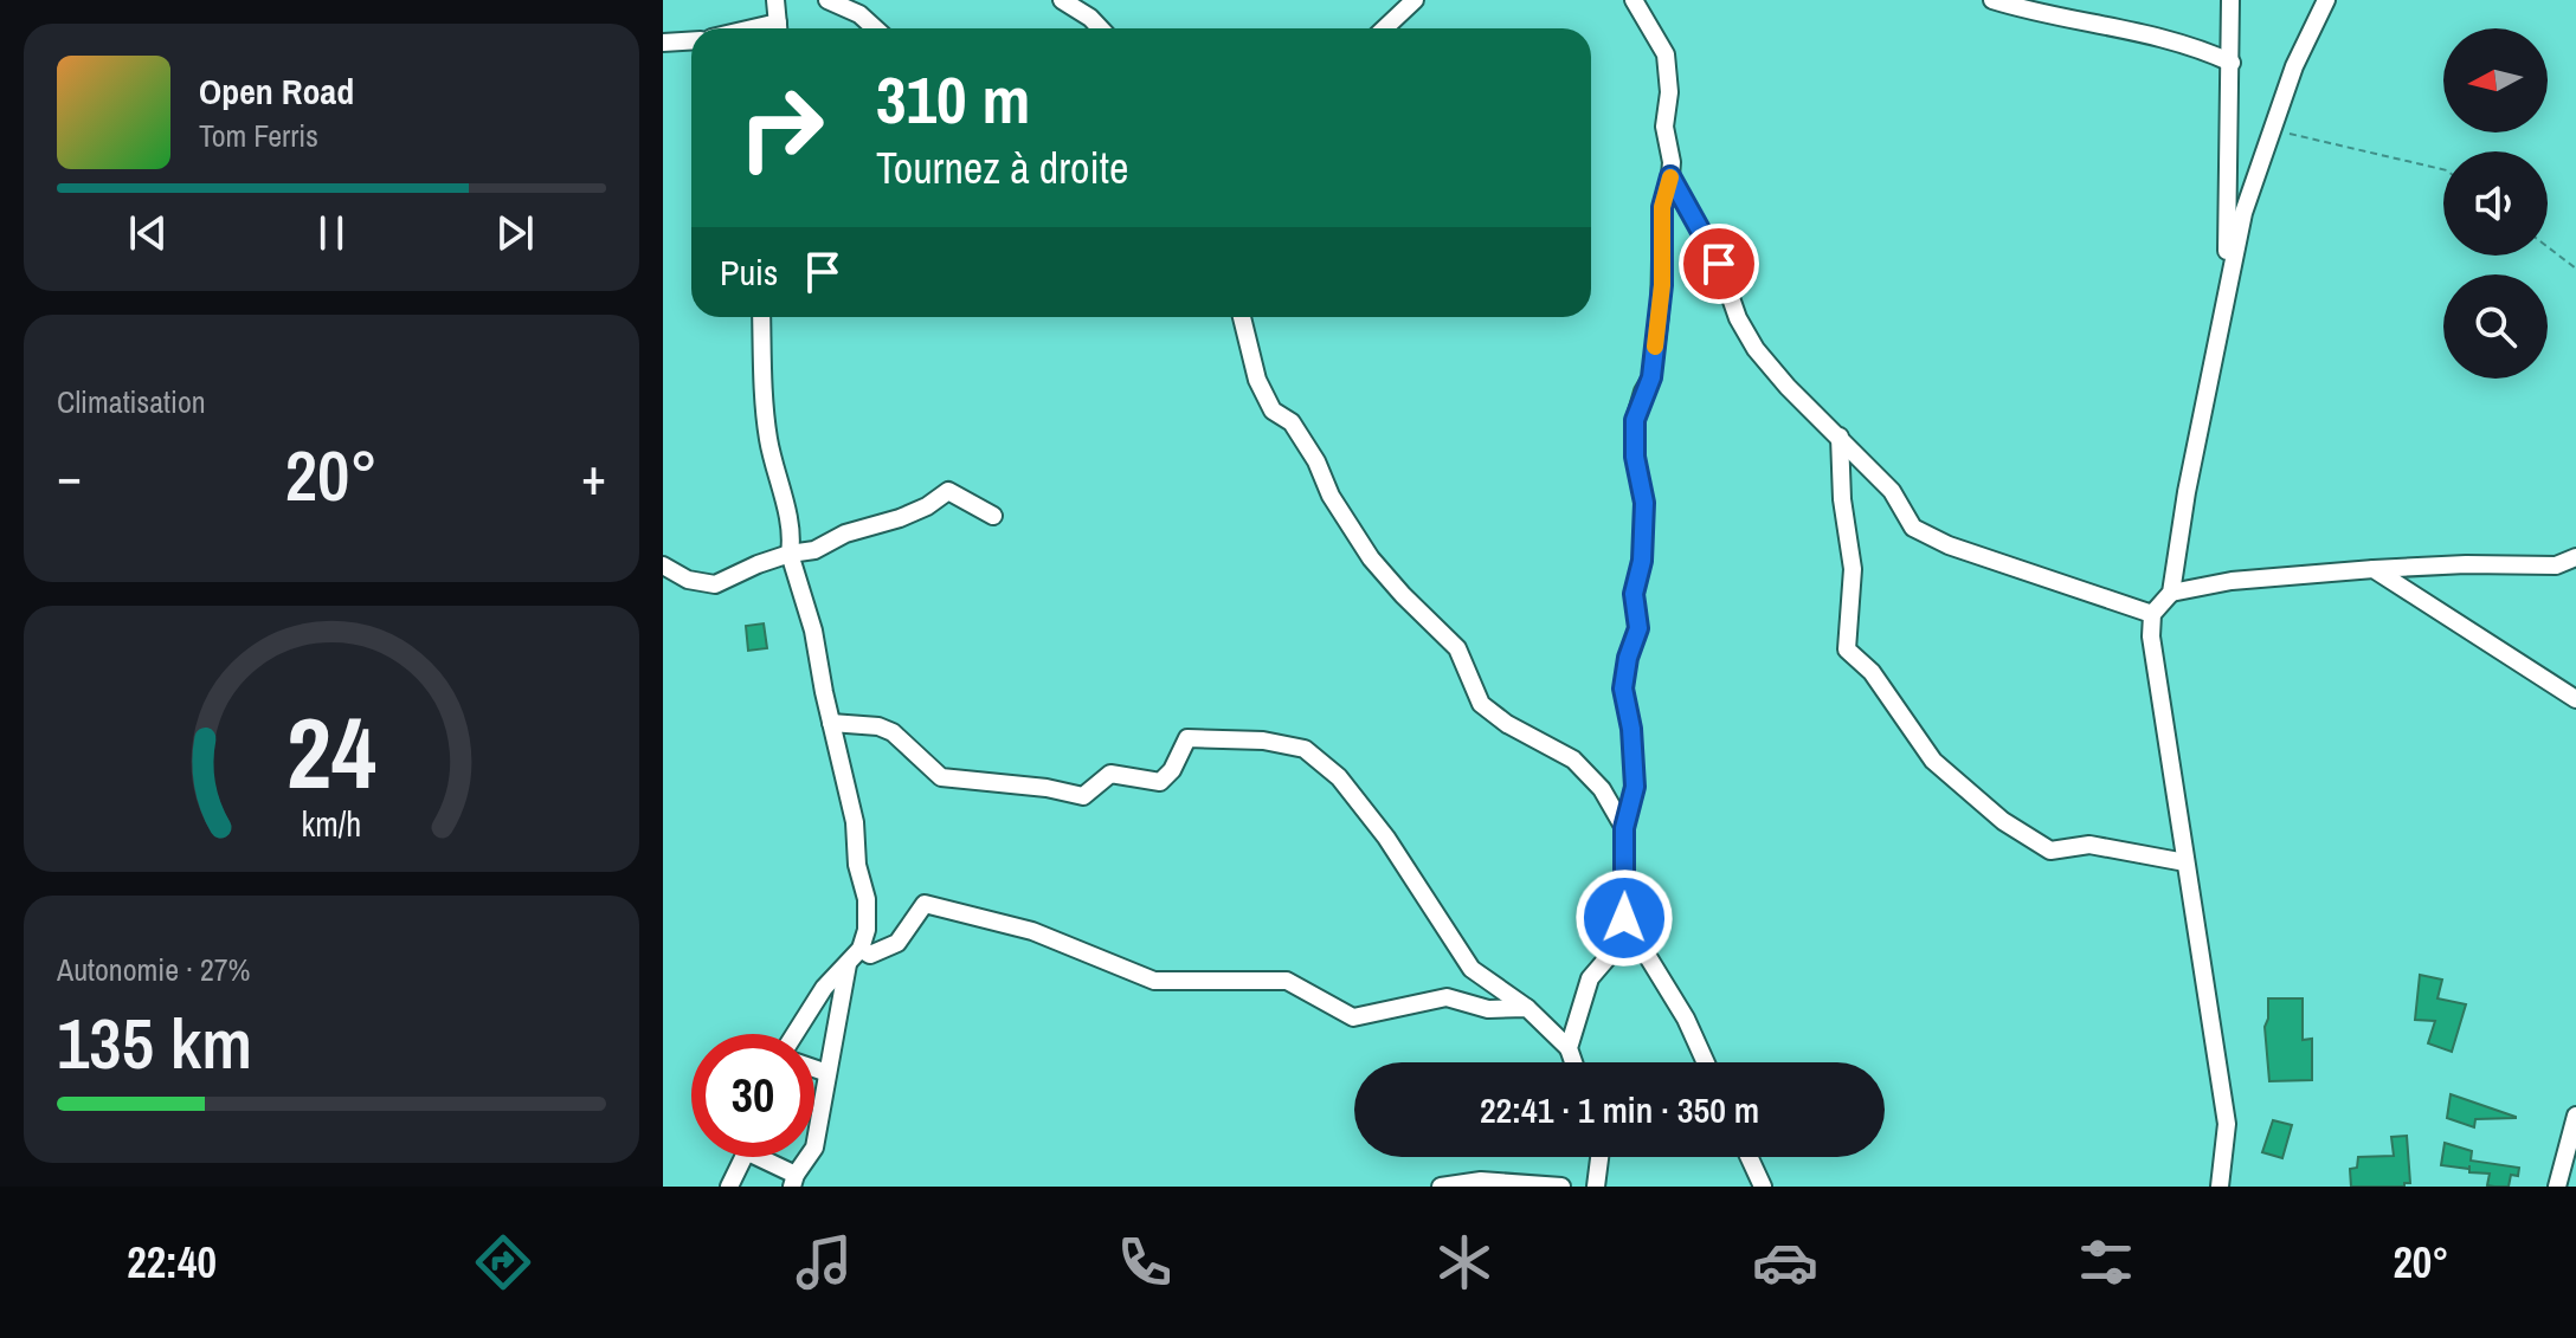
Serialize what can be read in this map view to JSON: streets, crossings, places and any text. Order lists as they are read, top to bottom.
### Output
{
  "north": "left",
  "page": {
    "turn": ["310 m", "Tournez à droite"],
    "song": ["Open Road", "Tom Ferris"],
    "then": "Puis",
    "tile": [
      "Climatisation",
      ["Autonomie · 27%", "135 km"]
    ],
    "heat": ["−", "20°", "+"],
    "limit": "30",
    "trip": "22:41 · 1 min · 350 m",
    "tabs": ["22:40", "20°"],
    "gauge": ["24", "km/h"]
  }
}
